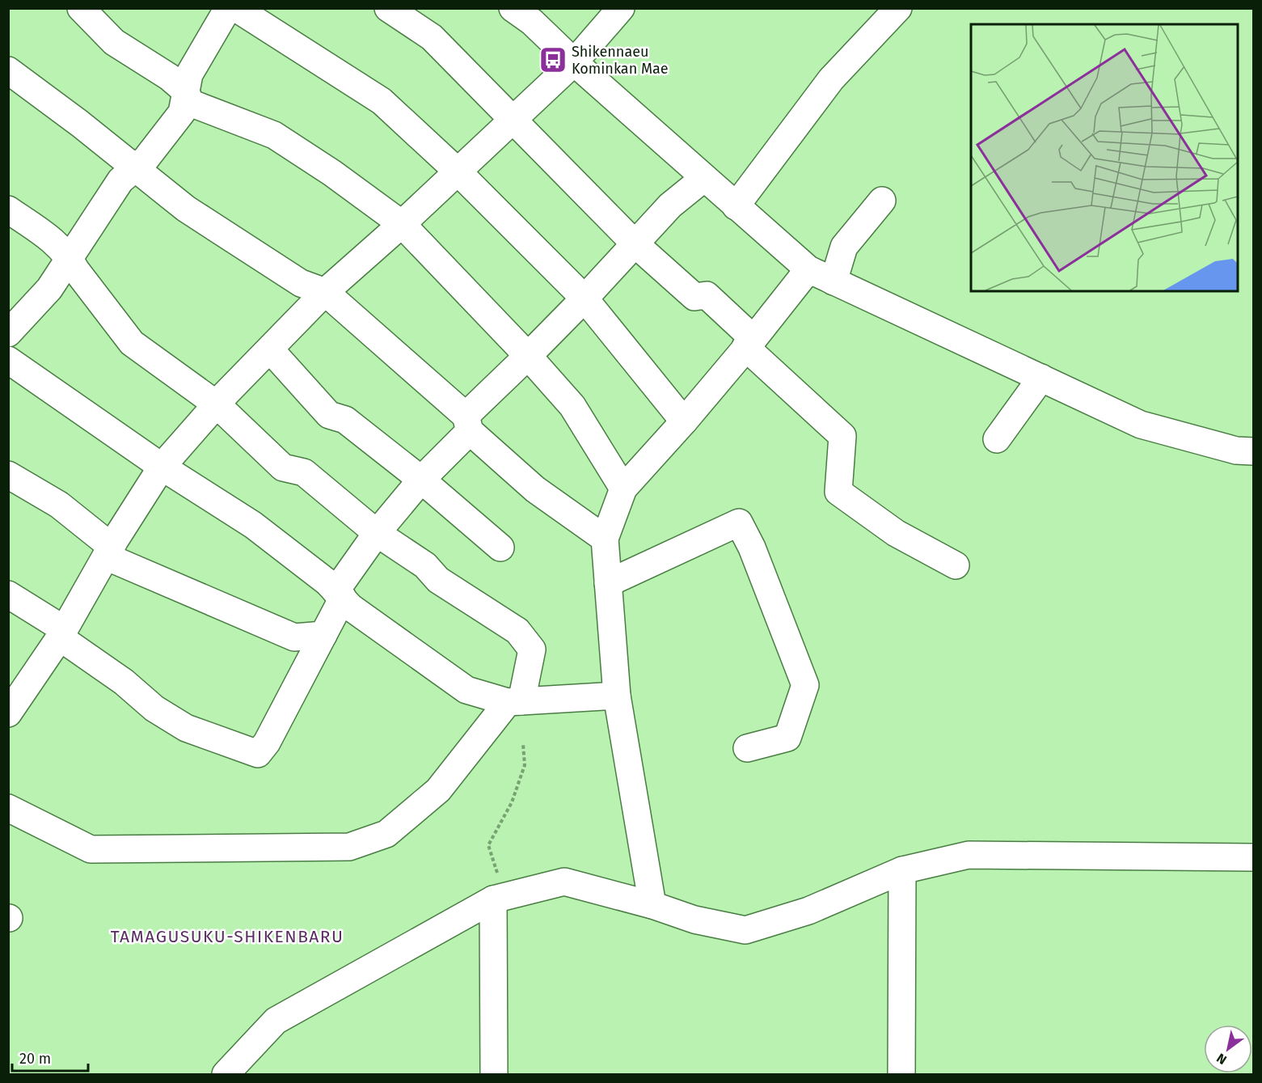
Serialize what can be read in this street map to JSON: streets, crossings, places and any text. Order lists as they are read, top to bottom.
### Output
{
  "districts": ["TAMAGUSUKU-SHIKENBARU"],
  "places": {
    "bus stop": ["Shikennaeu Kominkan Mae"]
  },
  "scale_bar": "20 m",
  "north": "bottom left"
}
